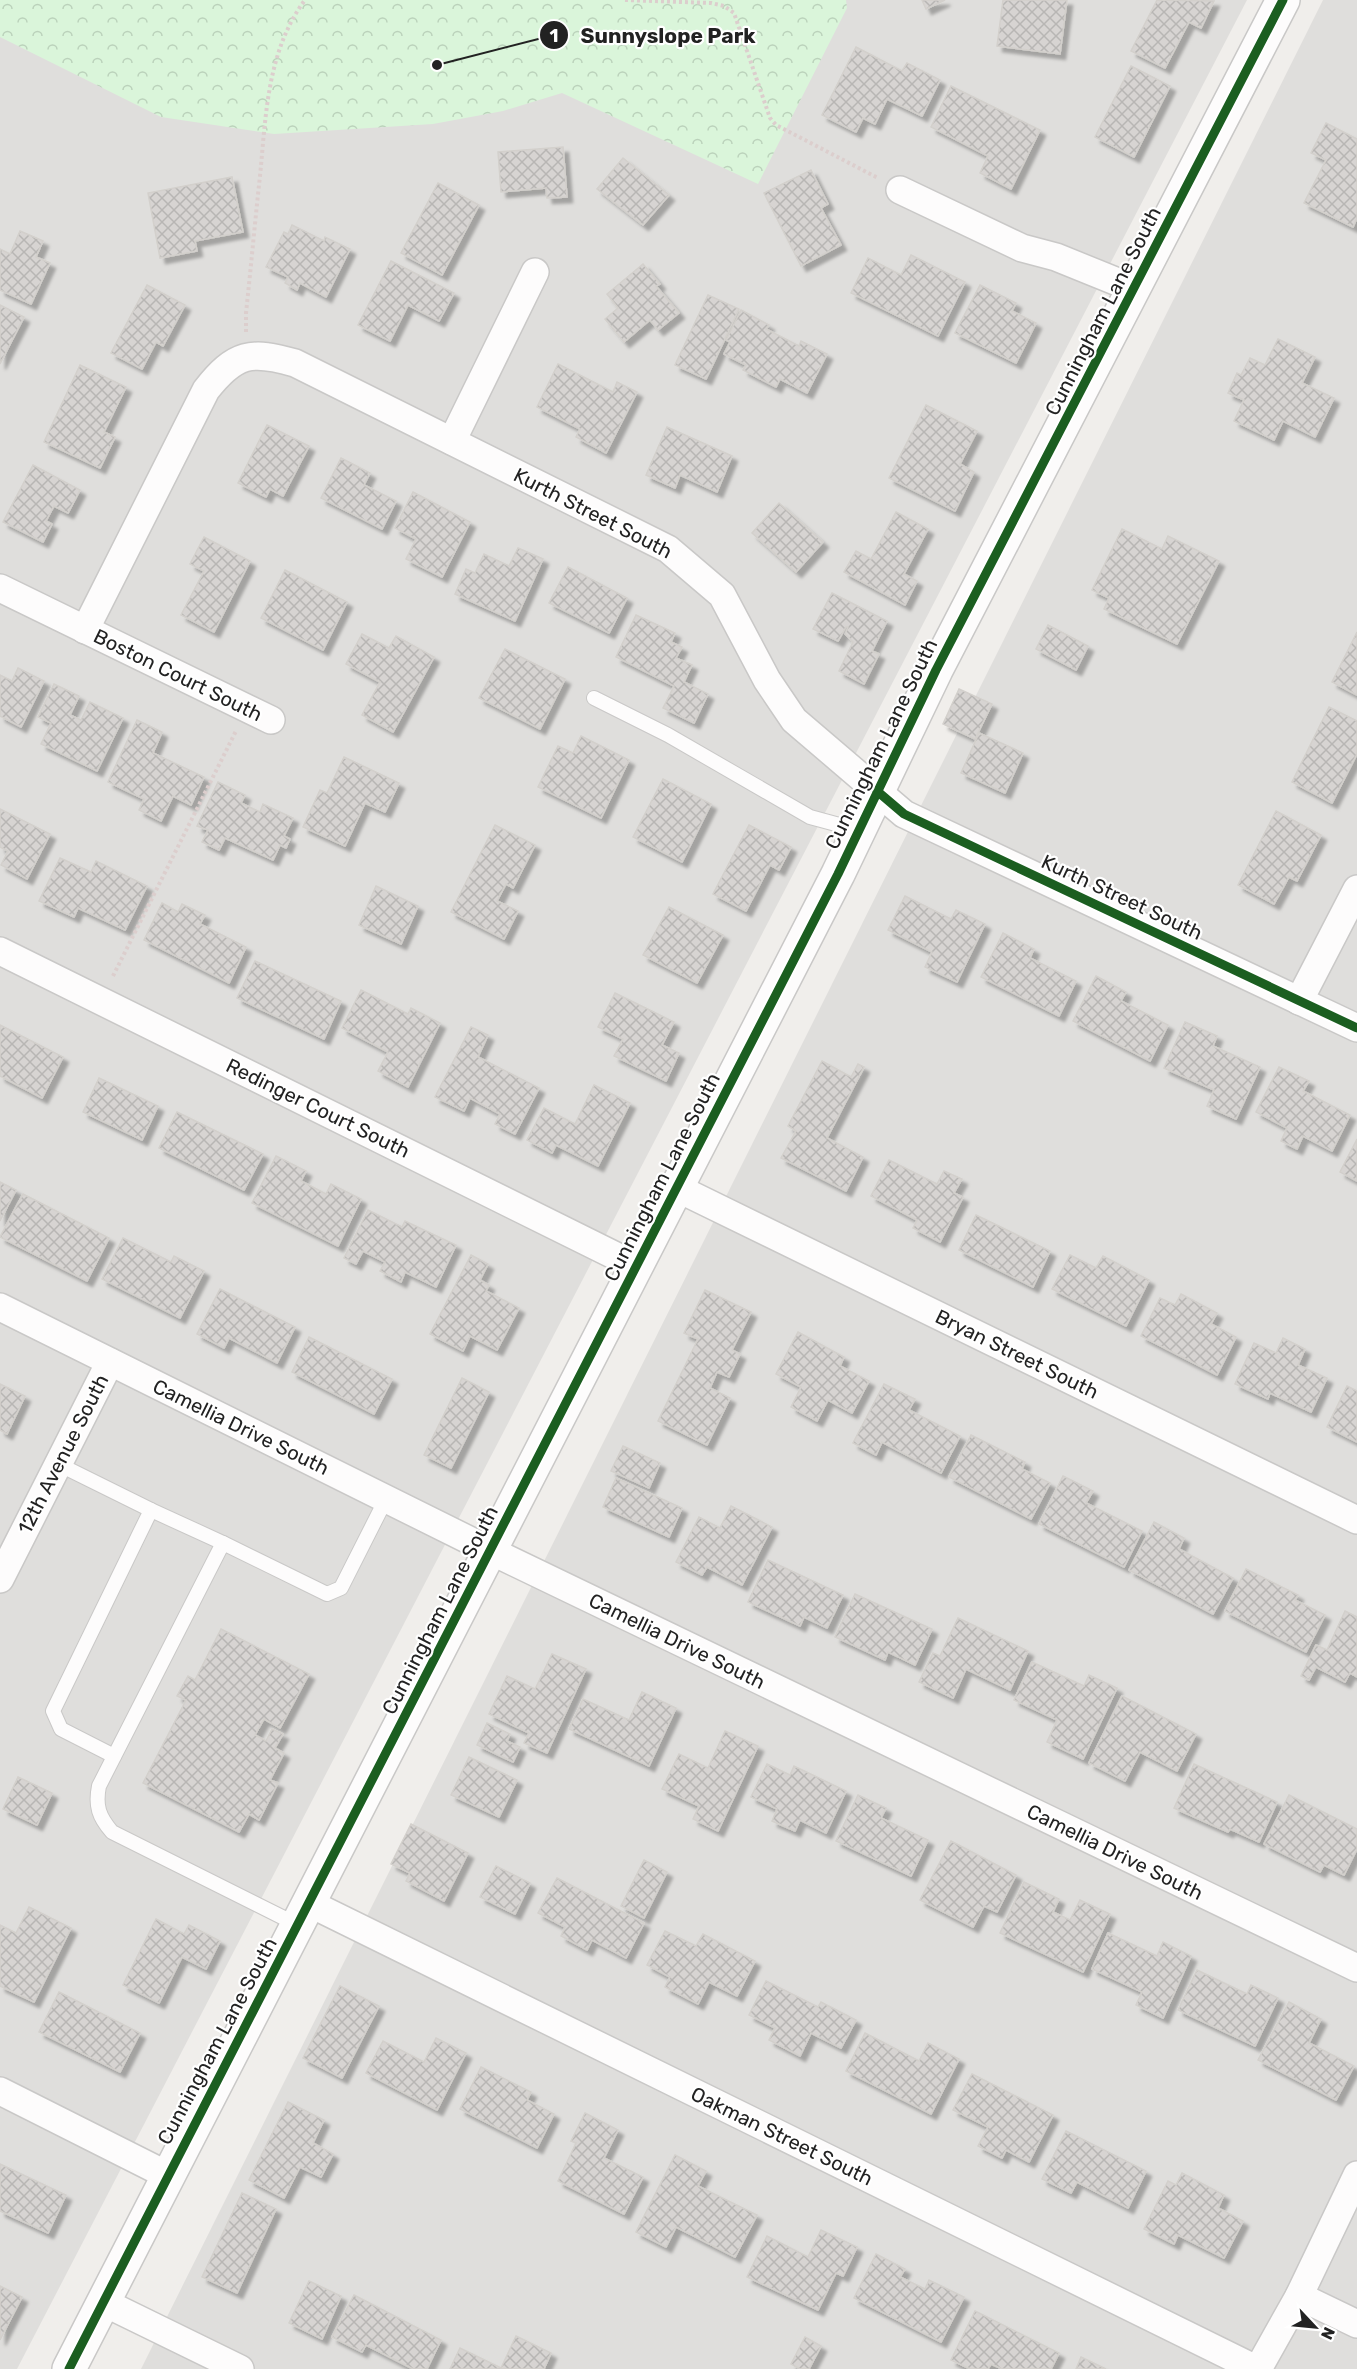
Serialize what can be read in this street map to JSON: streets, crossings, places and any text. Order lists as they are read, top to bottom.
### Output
{
  "streets": {
    "street": [
      "Cunningham Lane South",
      "Kurth Street South",
      "Boston Court South",
      "Redinger Court South",
      "Bryan Street South",
      "Camellia Drive South",
      "12th Avenue South",
      "Oakman Street South"
    ]
  },
  "crossings": [
    ["Cunningham Lane South", "Kurth Street South"],
    ["Cunningham Lane South", "Redinger Court South"],
    ["Cunningham Lane South", "Bryan Street South"],
    ["Cunningham Lane South", "Camellia Drive South"],
    ["Cunningham Lane South", "Oakman Street South"],
    ["Camellia Drive South", "12th Avenue South"]
  ],
  "places": ["Sunnyslope Park"],
  "north": "bottom right"
}
